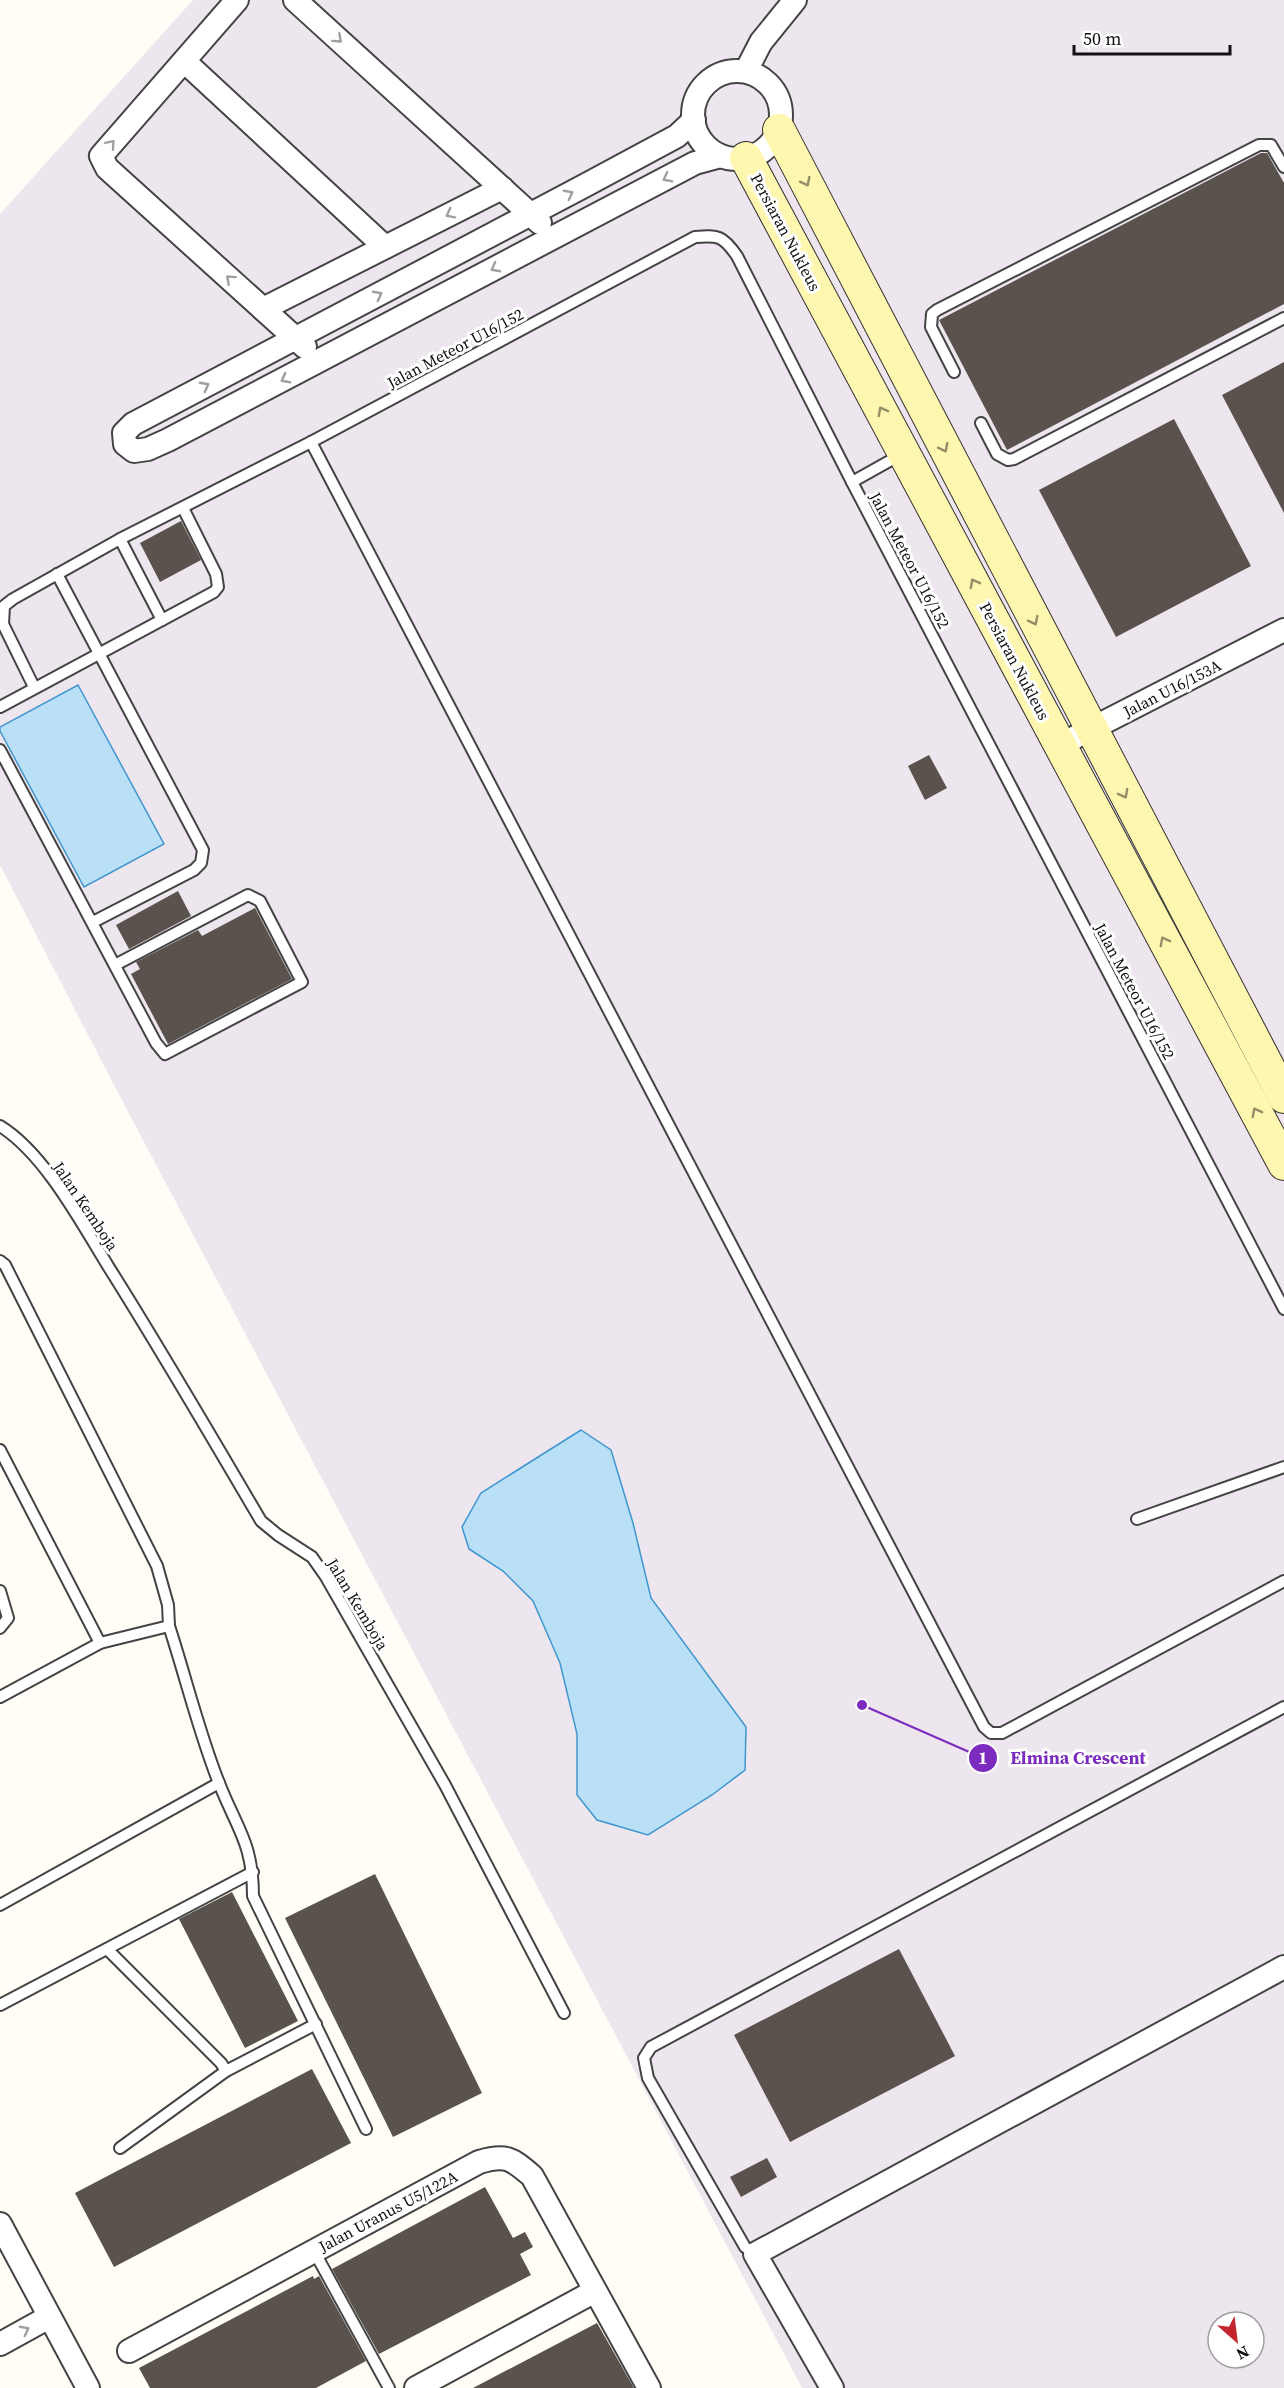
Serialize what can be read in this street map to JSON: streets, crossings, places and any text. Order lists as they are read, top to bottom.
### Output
{
  "streets": {
    "street": ["Persiaran Nukleus", "Jalan U16/153A", "Jalan Uranus U5/122A"],
    "lane": ["Jalan Meteor U16/152", "Jalan Kemboja"]
  },
  "crossings": [
    ["Persiaran Nukleus", "Jalan U16/153A"]
  ],
  "places": ["Elmina Crescent"],
  "scale_bar": "50 m",
  "north": "bottom right"
}
